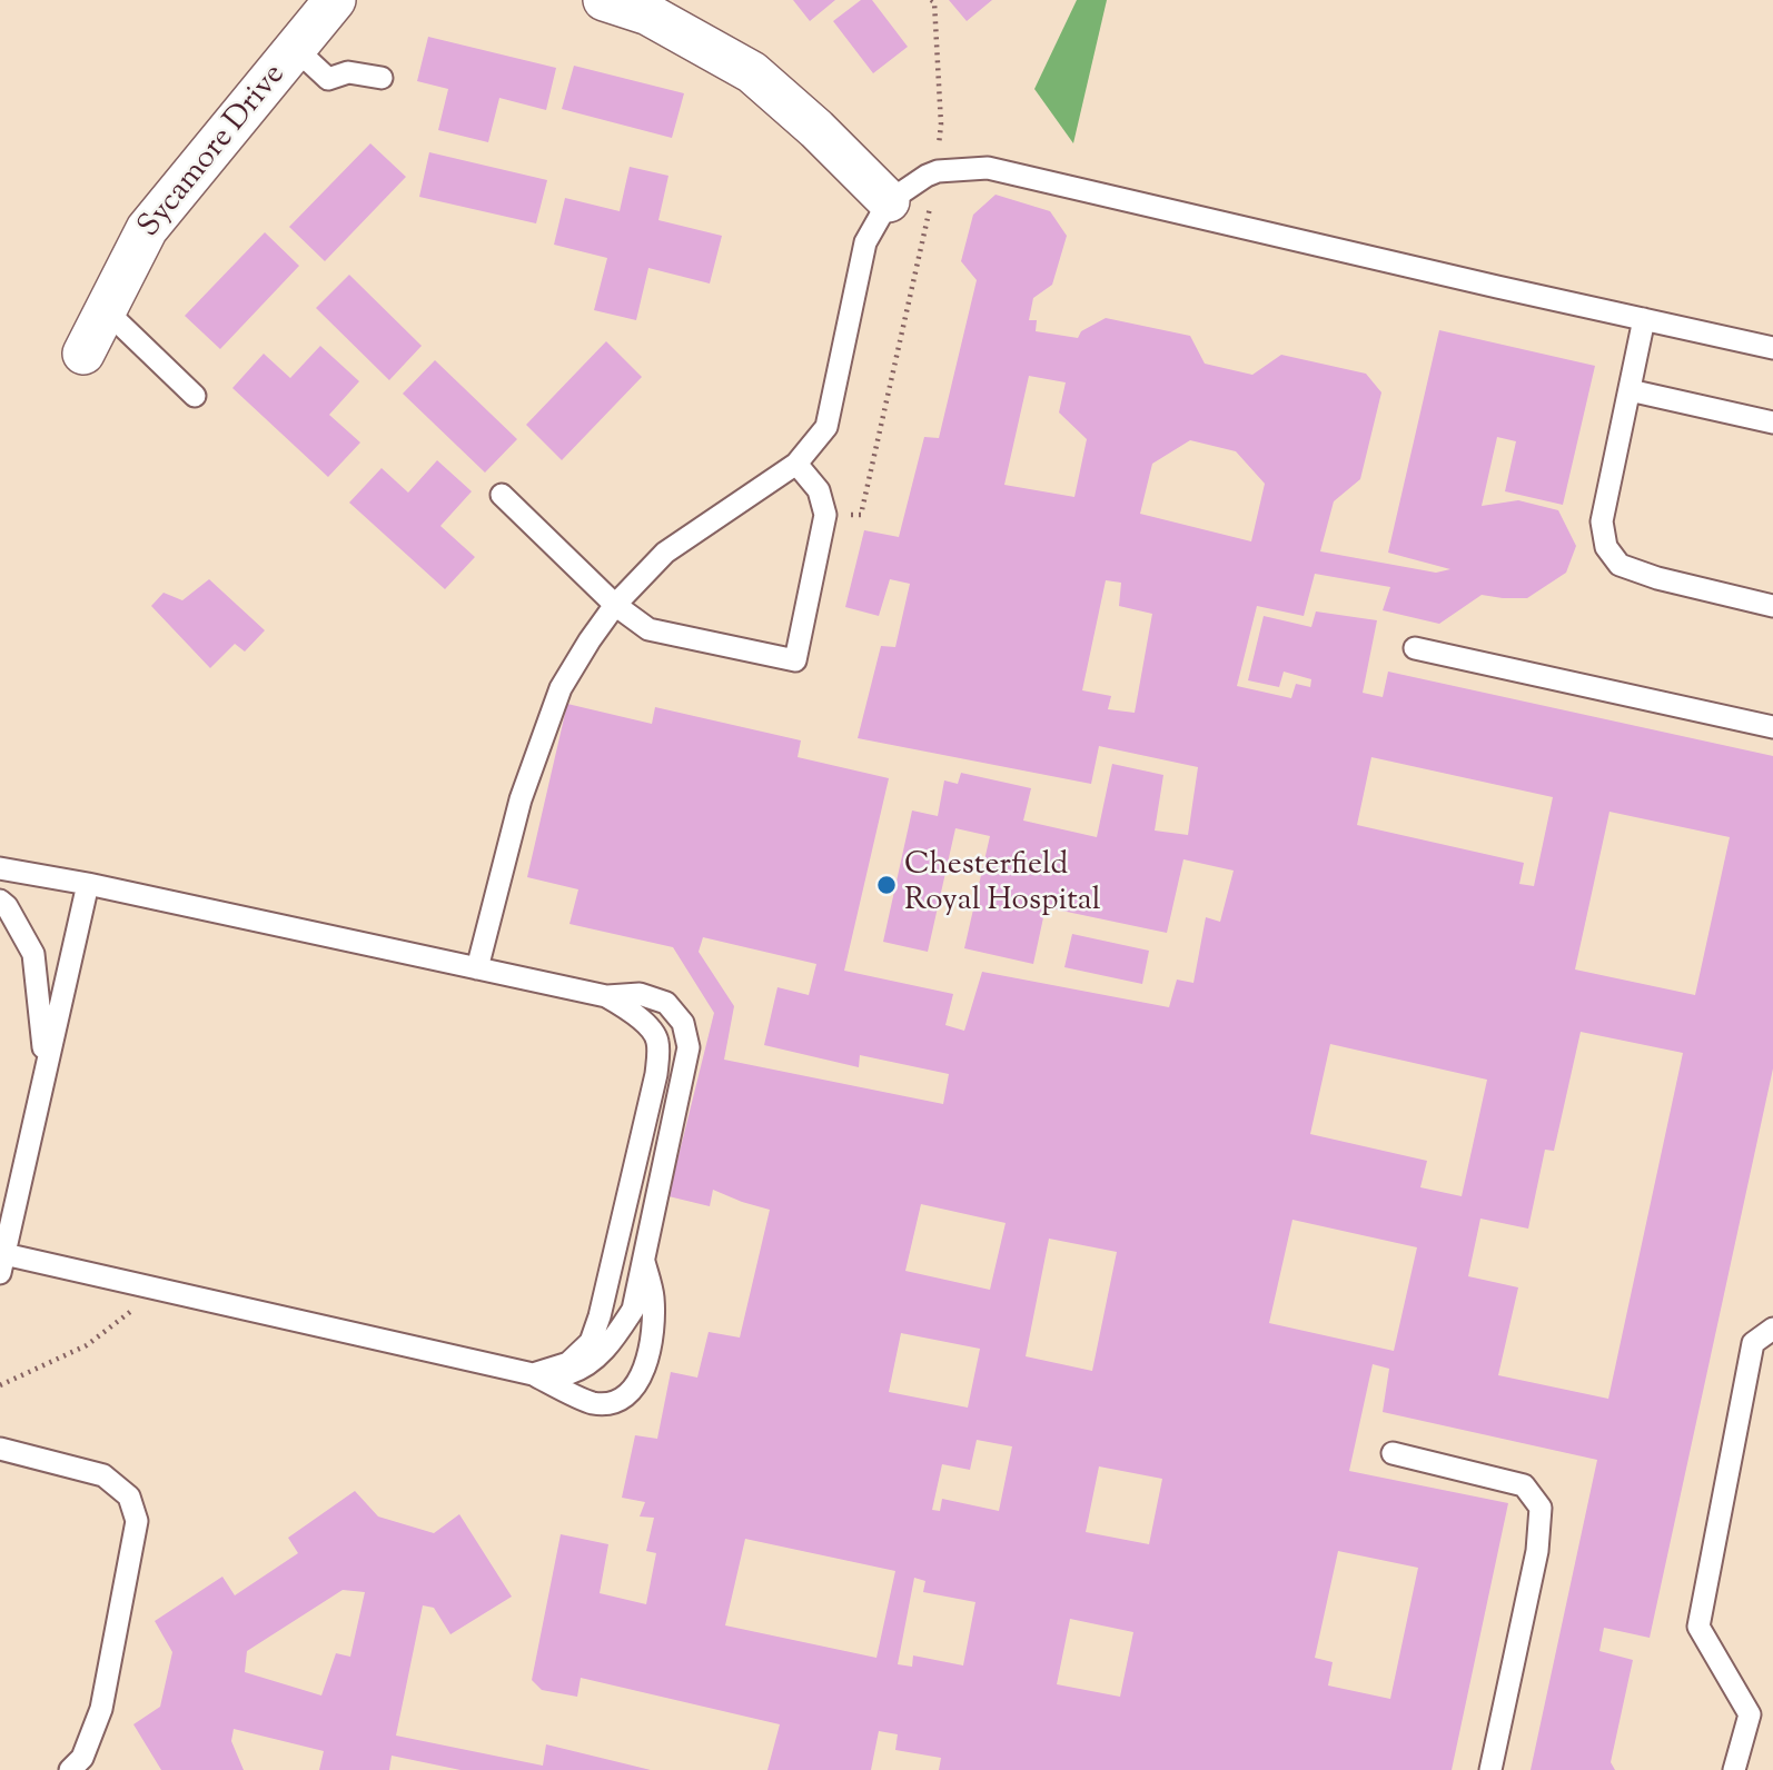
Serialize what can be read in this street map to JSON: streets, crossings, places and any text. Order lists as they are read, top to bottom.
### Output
{
  "streets": {
    "street": ["Sycamore Drive"]
  },
  "places": ["Chesterfield Royal Hospital"]
}
